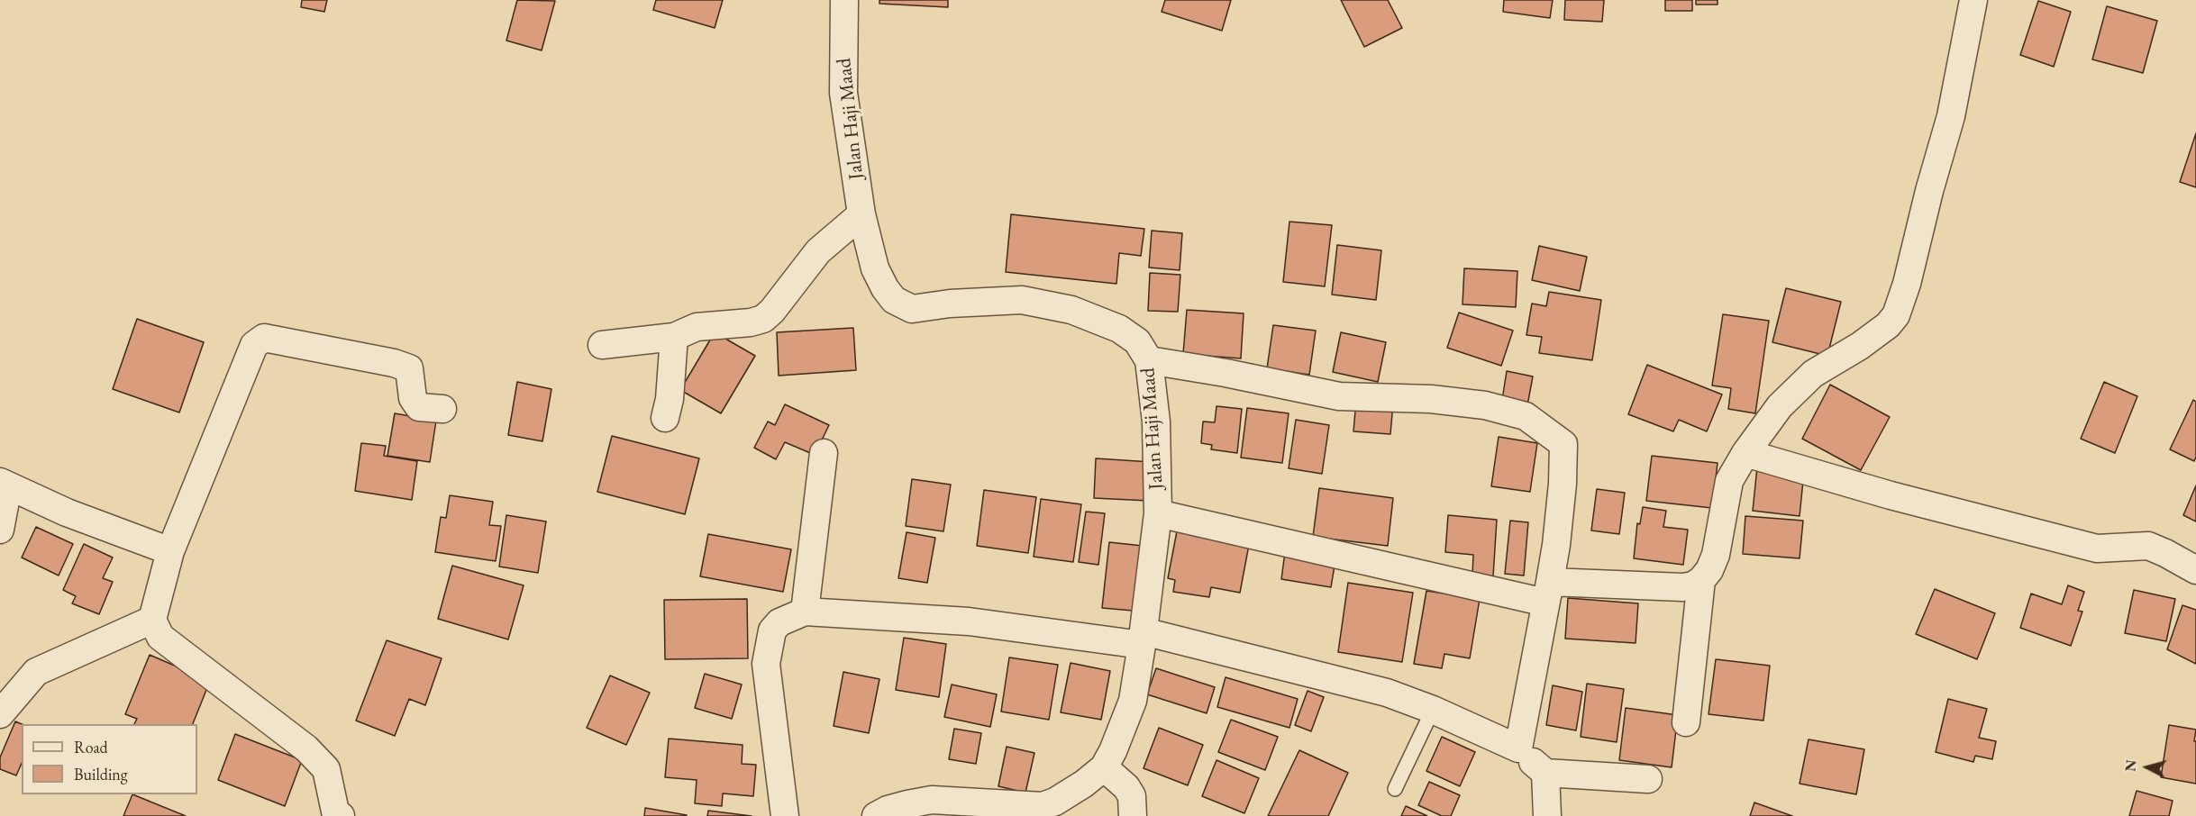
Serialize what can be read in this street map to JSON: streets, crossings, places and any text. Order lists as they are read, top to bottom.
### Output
{
  "streets": {
    "street": ["Jalan Haji Maad"]
  },
  "legend": ["Road", "Building"],
  "north": "left"
}
